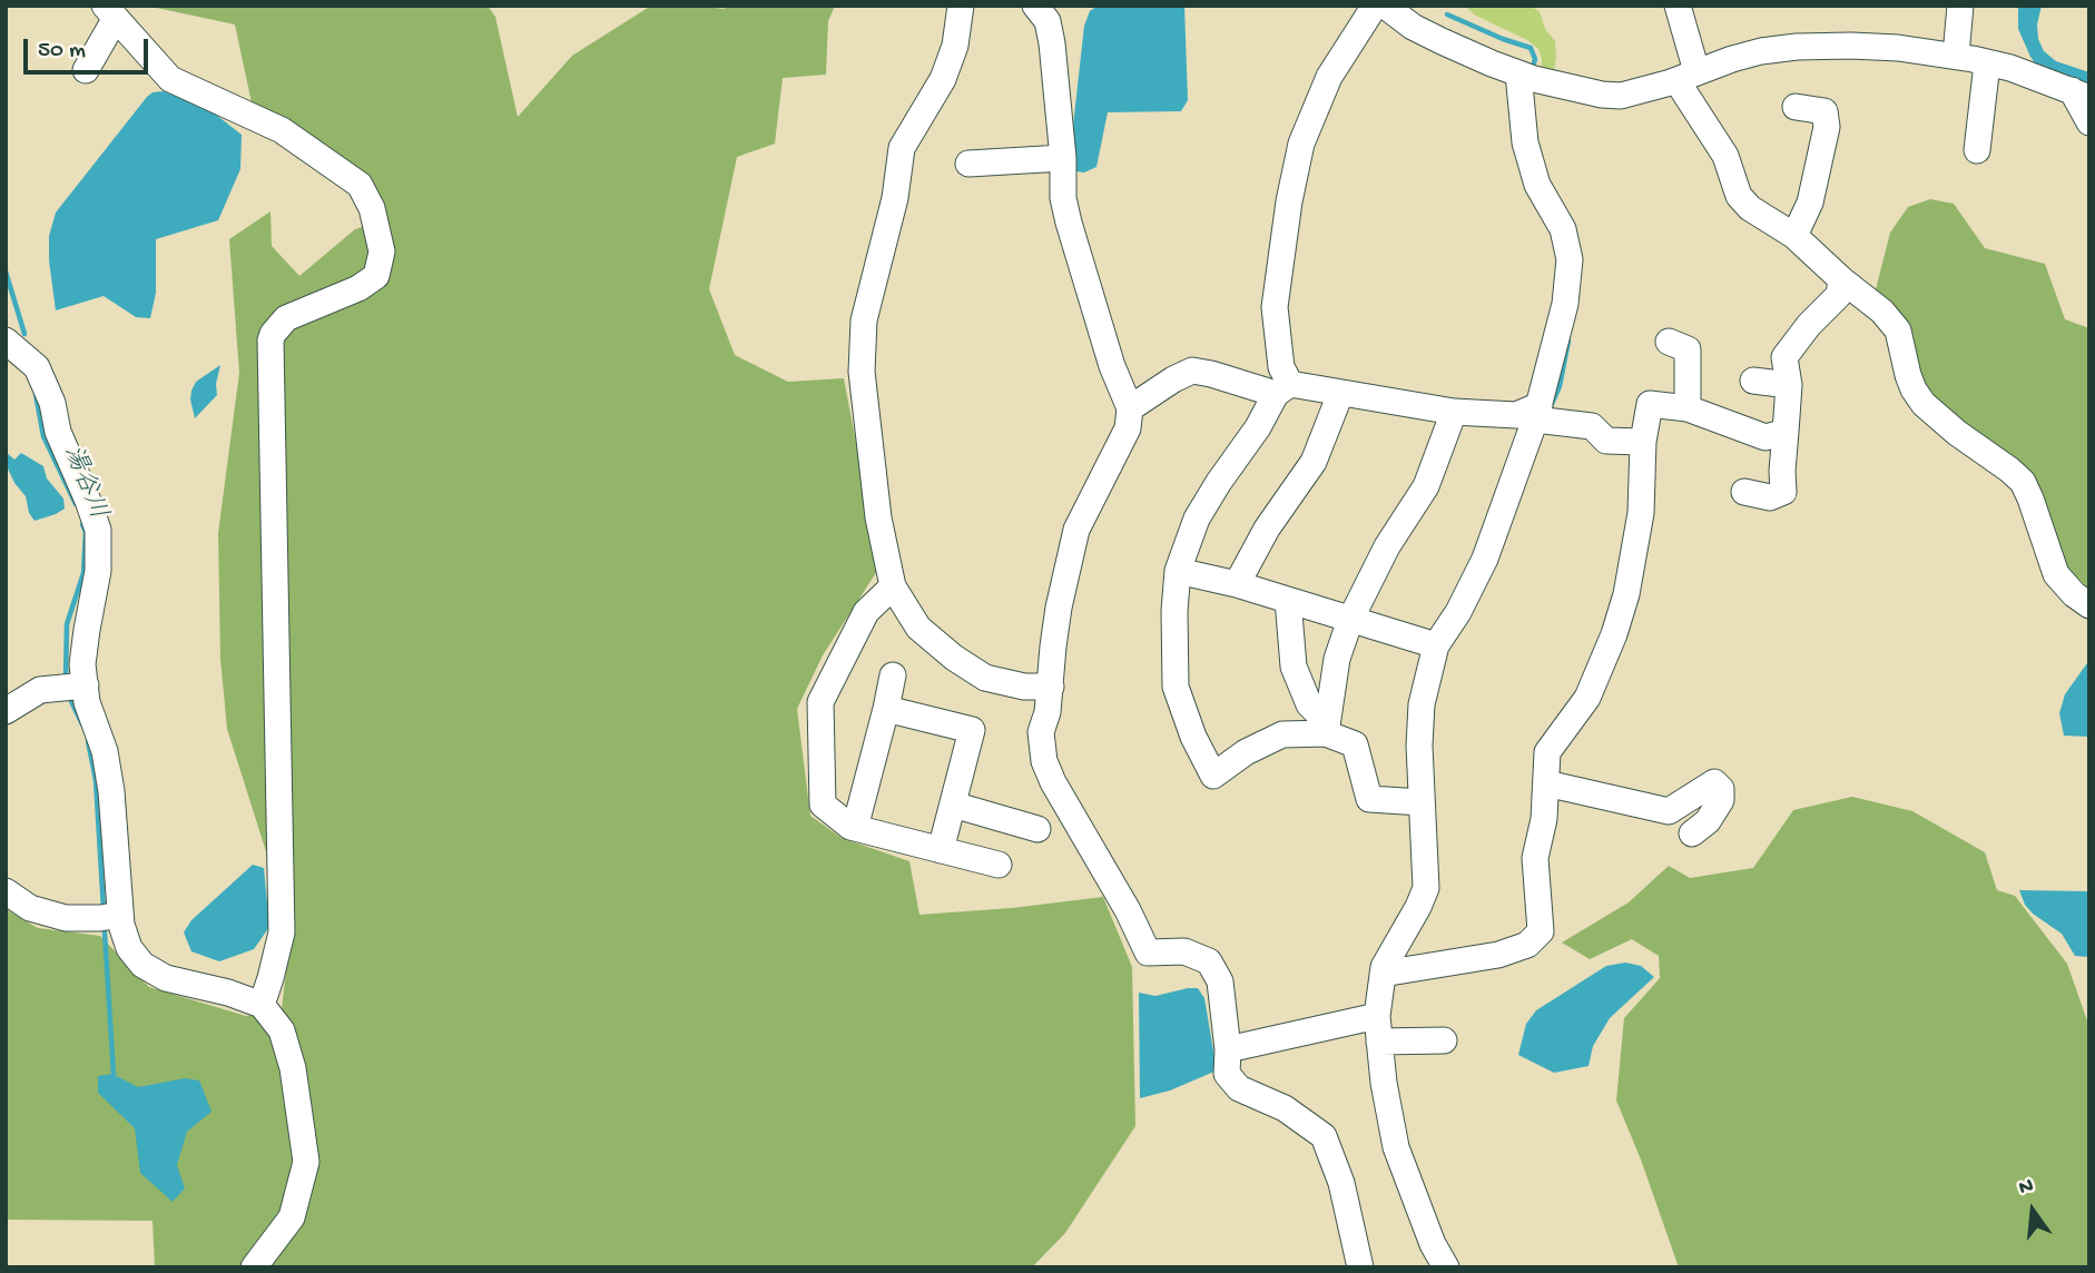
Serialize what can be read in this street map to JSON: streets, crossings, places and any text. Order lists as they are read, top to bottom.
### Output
{
  "water": ["湯谷川"],
  "scale_bar": "50 m",
  "north": "top"
}
